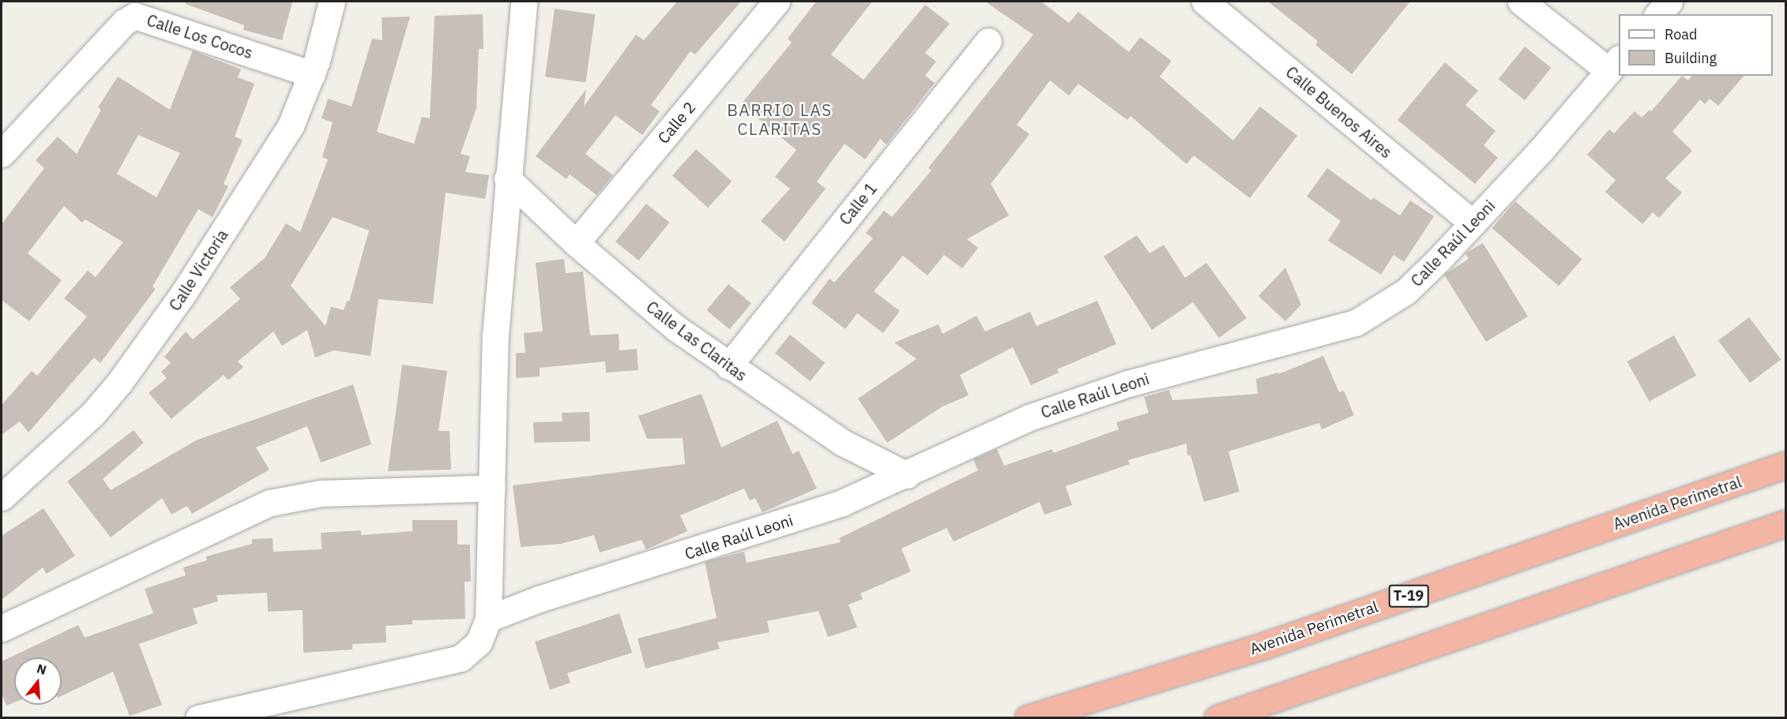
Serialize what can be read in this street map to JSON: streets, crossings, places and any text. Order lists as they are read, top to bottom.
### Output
{
  "streets": {
    "highway": ["Avenida Perimetral", "T-19"],
    "street": [
      "Calle Los Cocos",
      "Calle Buenos Aires",
      "Calle 2",
      "Calle 1",
      "Calle Raúl Leoni",
      "Calle Victoria",
      "Calle Las Claritas"
    ]
  },
  "crossings": [
    ["Calle Los Cocos", "Calle Victoria"],
    ["Calle Buenos Aires", "Calle Raúl Leoni"],
    ["Calle 2", "Calle Las Claritas"],
    ["Calle 1", "Calle Las Claritas"],
    ["Calle Raúl Leoni", "Calle Las Claritas"]
  ],
  "districts": ["BARRIO LAS CLARITAS"],
  "legend": ["Road", "Building"],
  "north": "top"
}
